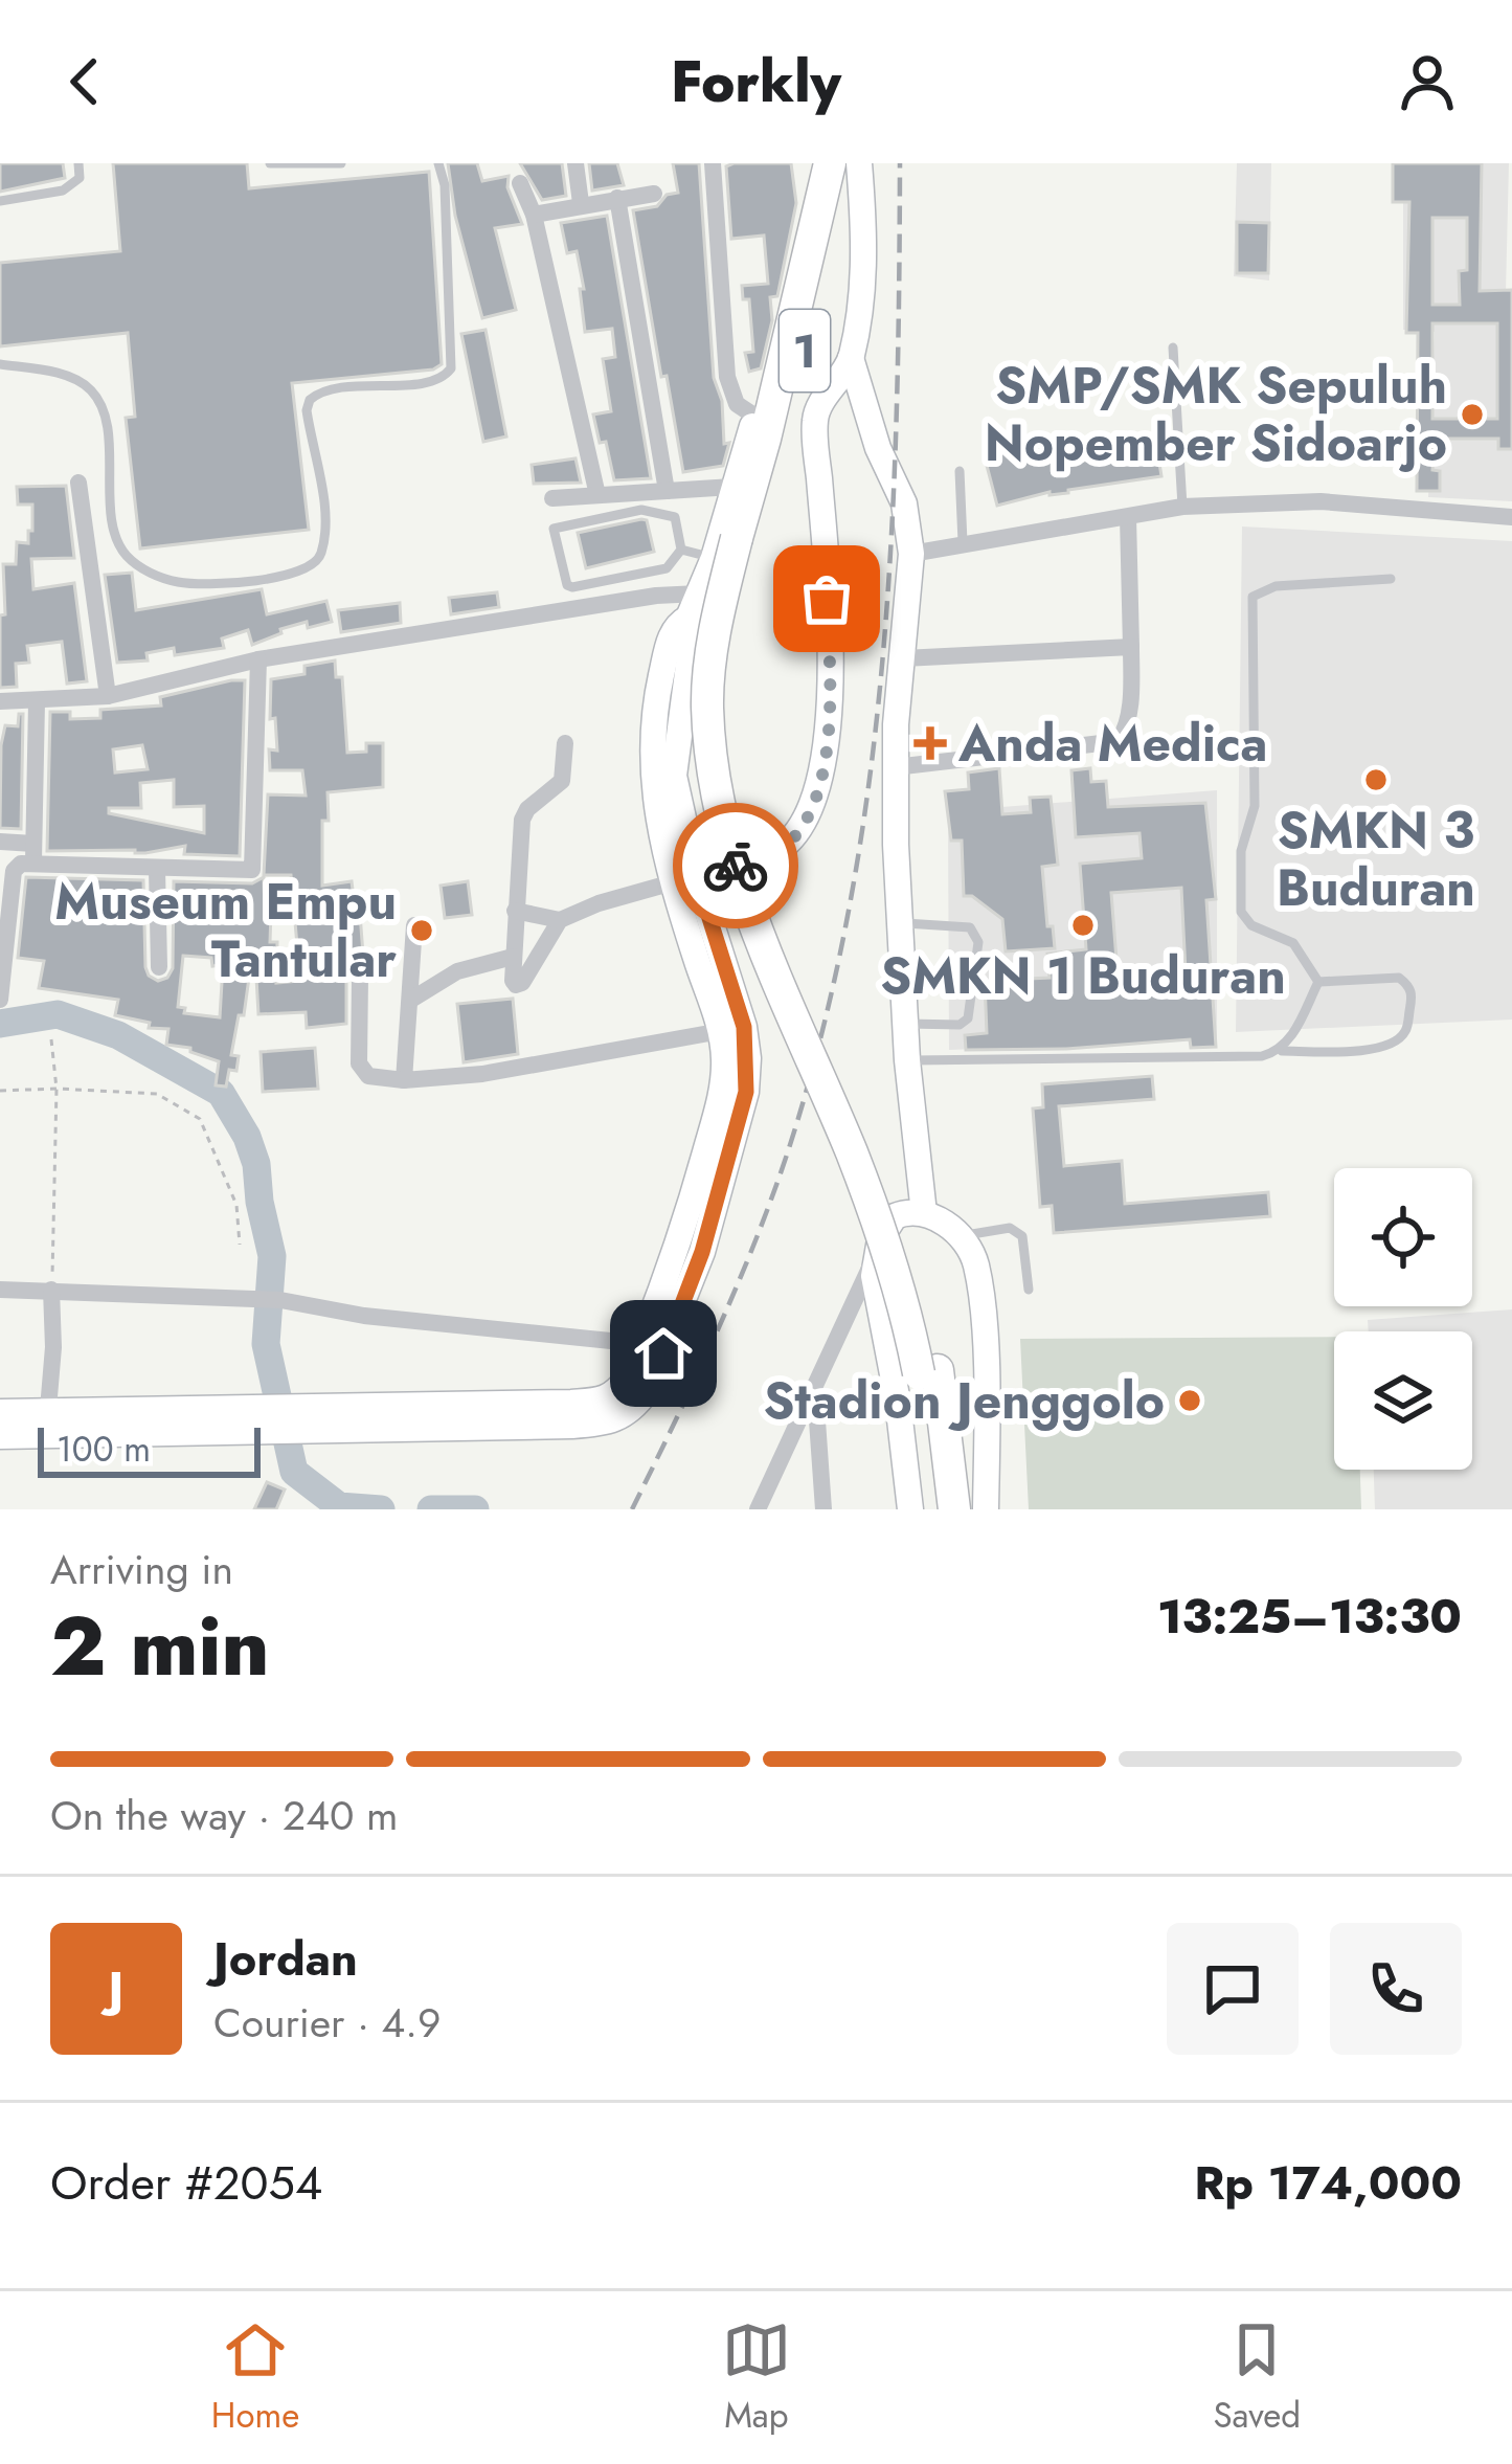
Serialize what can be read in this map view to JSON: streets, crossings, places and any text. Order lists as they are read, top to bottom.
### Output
{
  "streets": {
    "highway": ["1"]
  },
  "places": {
    "other": [
      "SMP/SMK Sepuluh Nopember Sidoarjo",
      "SMKN 3 Buduran",
      "SMKN 1 Buduran",
      "Museum Empu Tantular",
      "Stadion Jenggolo"
    ],
    "health": ["Anda Medica"]
  },
  "scale_bar": "100 m",
  "page": {
    "header": "Forkly",
    "scale": "100 m",
    "heading": ["2 min", "Arriving in", "13:25–13:30"],
    "panel": [
      "Jordan",
      "Courier · 4.9",
      "Order #2054",
      "Rp 174,000"
    ],
    "bar": "On the way · 240 m",
    "round": "J",
    "tabs": ["Home", "Map", "Saved"]
  }
}
